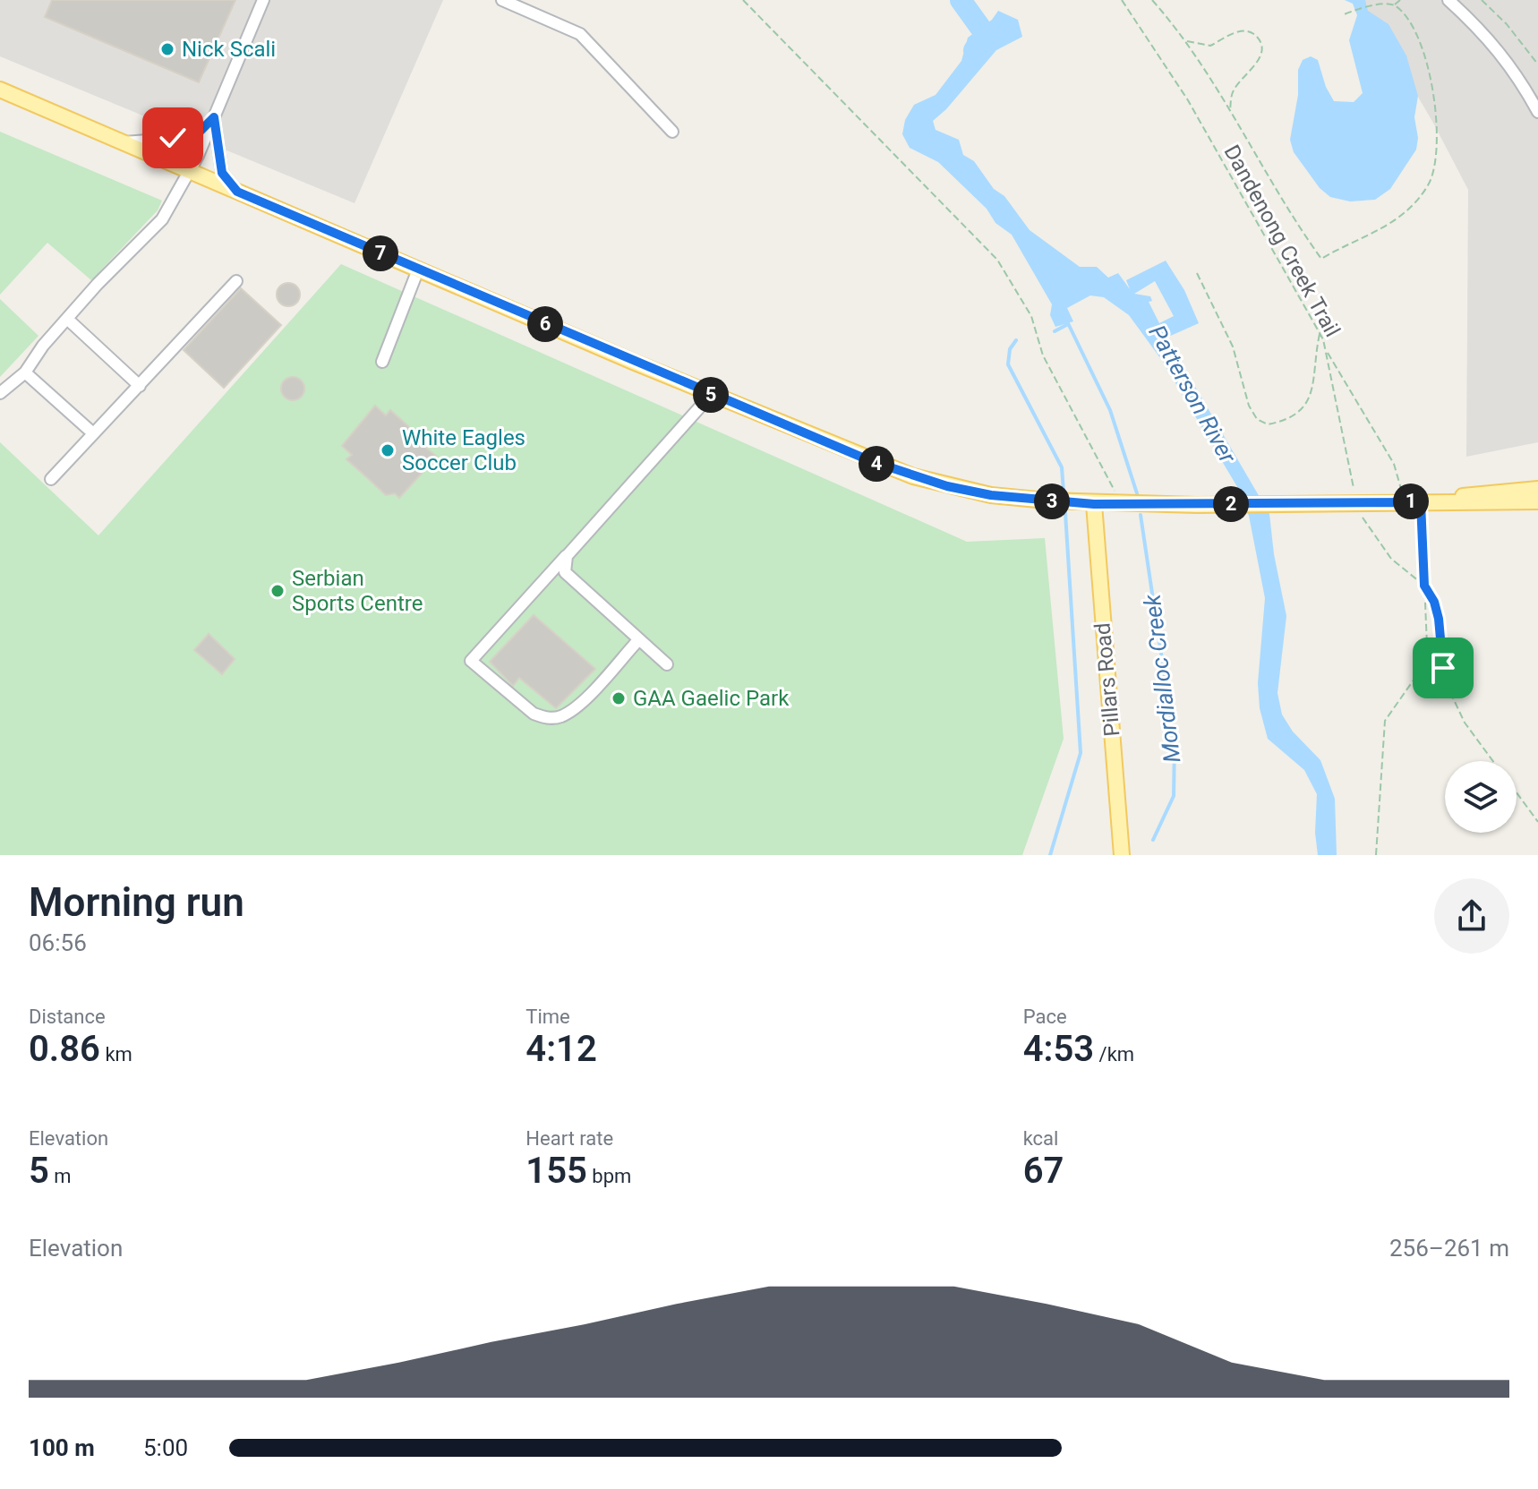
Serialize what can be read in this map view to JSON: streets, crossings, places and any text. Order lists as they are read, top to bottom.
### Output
{
  "streets": {
    "main road": ["Pillars Road"],
    "path": ["Dandenong Creek Trail"]
  },
  "water": ["Patterson River", "Mordialloc Creek"],
  "places": [
    "Nick Scali",
    "White Eagles Soccer Club",
    "Serbian Sports Centre",
    "GAA Gaelic Park"
  ],
  "page": {
    "pins": [
      "7",
      "6",
      "5",
      "4",
      "1",
      "3",
      "2"
    ],
    "heading": ["Morning run", "06:56"],
    "stats": [
      ["Distance", "0.86 km"],
      ["Time", "4:12"],
      ["Pace", "4:53 /km"],
      ["Elevation", "5 m"],
      ["Heart rate", "155 bpm"],
      ["kcal", "67"]
    ],
    "chart": ["Elevation", "256–261 m"],
    "list": [
      {
        "name": "100 m",
        "note": "5:00"
      }
    ]
  }
}
